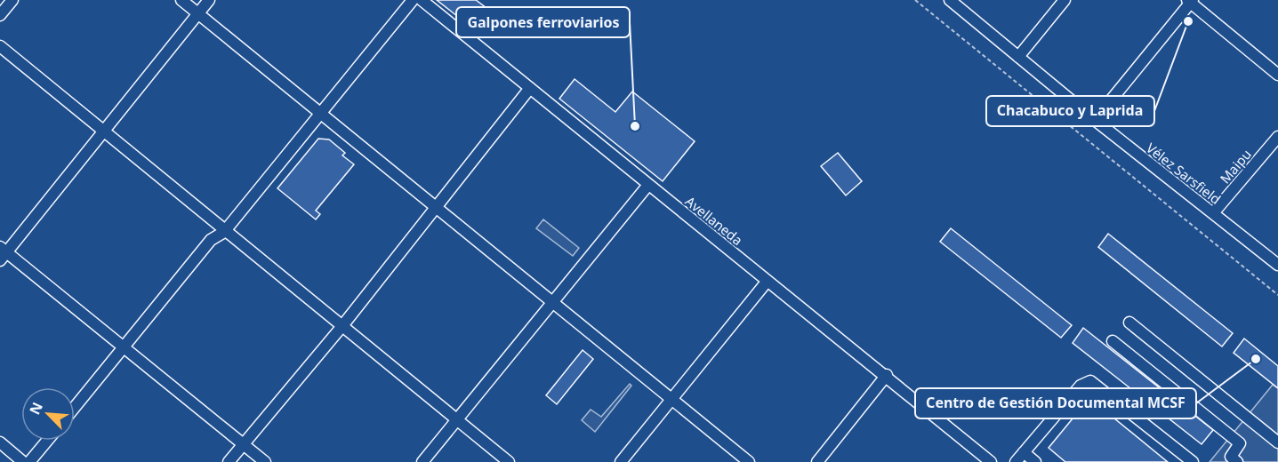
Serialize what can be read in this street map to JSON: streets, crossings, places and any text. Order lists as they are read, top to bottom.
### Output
{
  "streets": {
    "street": ["Maipu", "Vélez Sarsfield", "Avellaneda"]
  },
  "crossings": [
    ["Maipu", "Vélez Sarsfield"]
  ],
  "places": ["Chacabuco y Laprida", "Galpones ferroviarios", "Centro de Gestión Documental MCSF"],
  "north": "top left"
}
